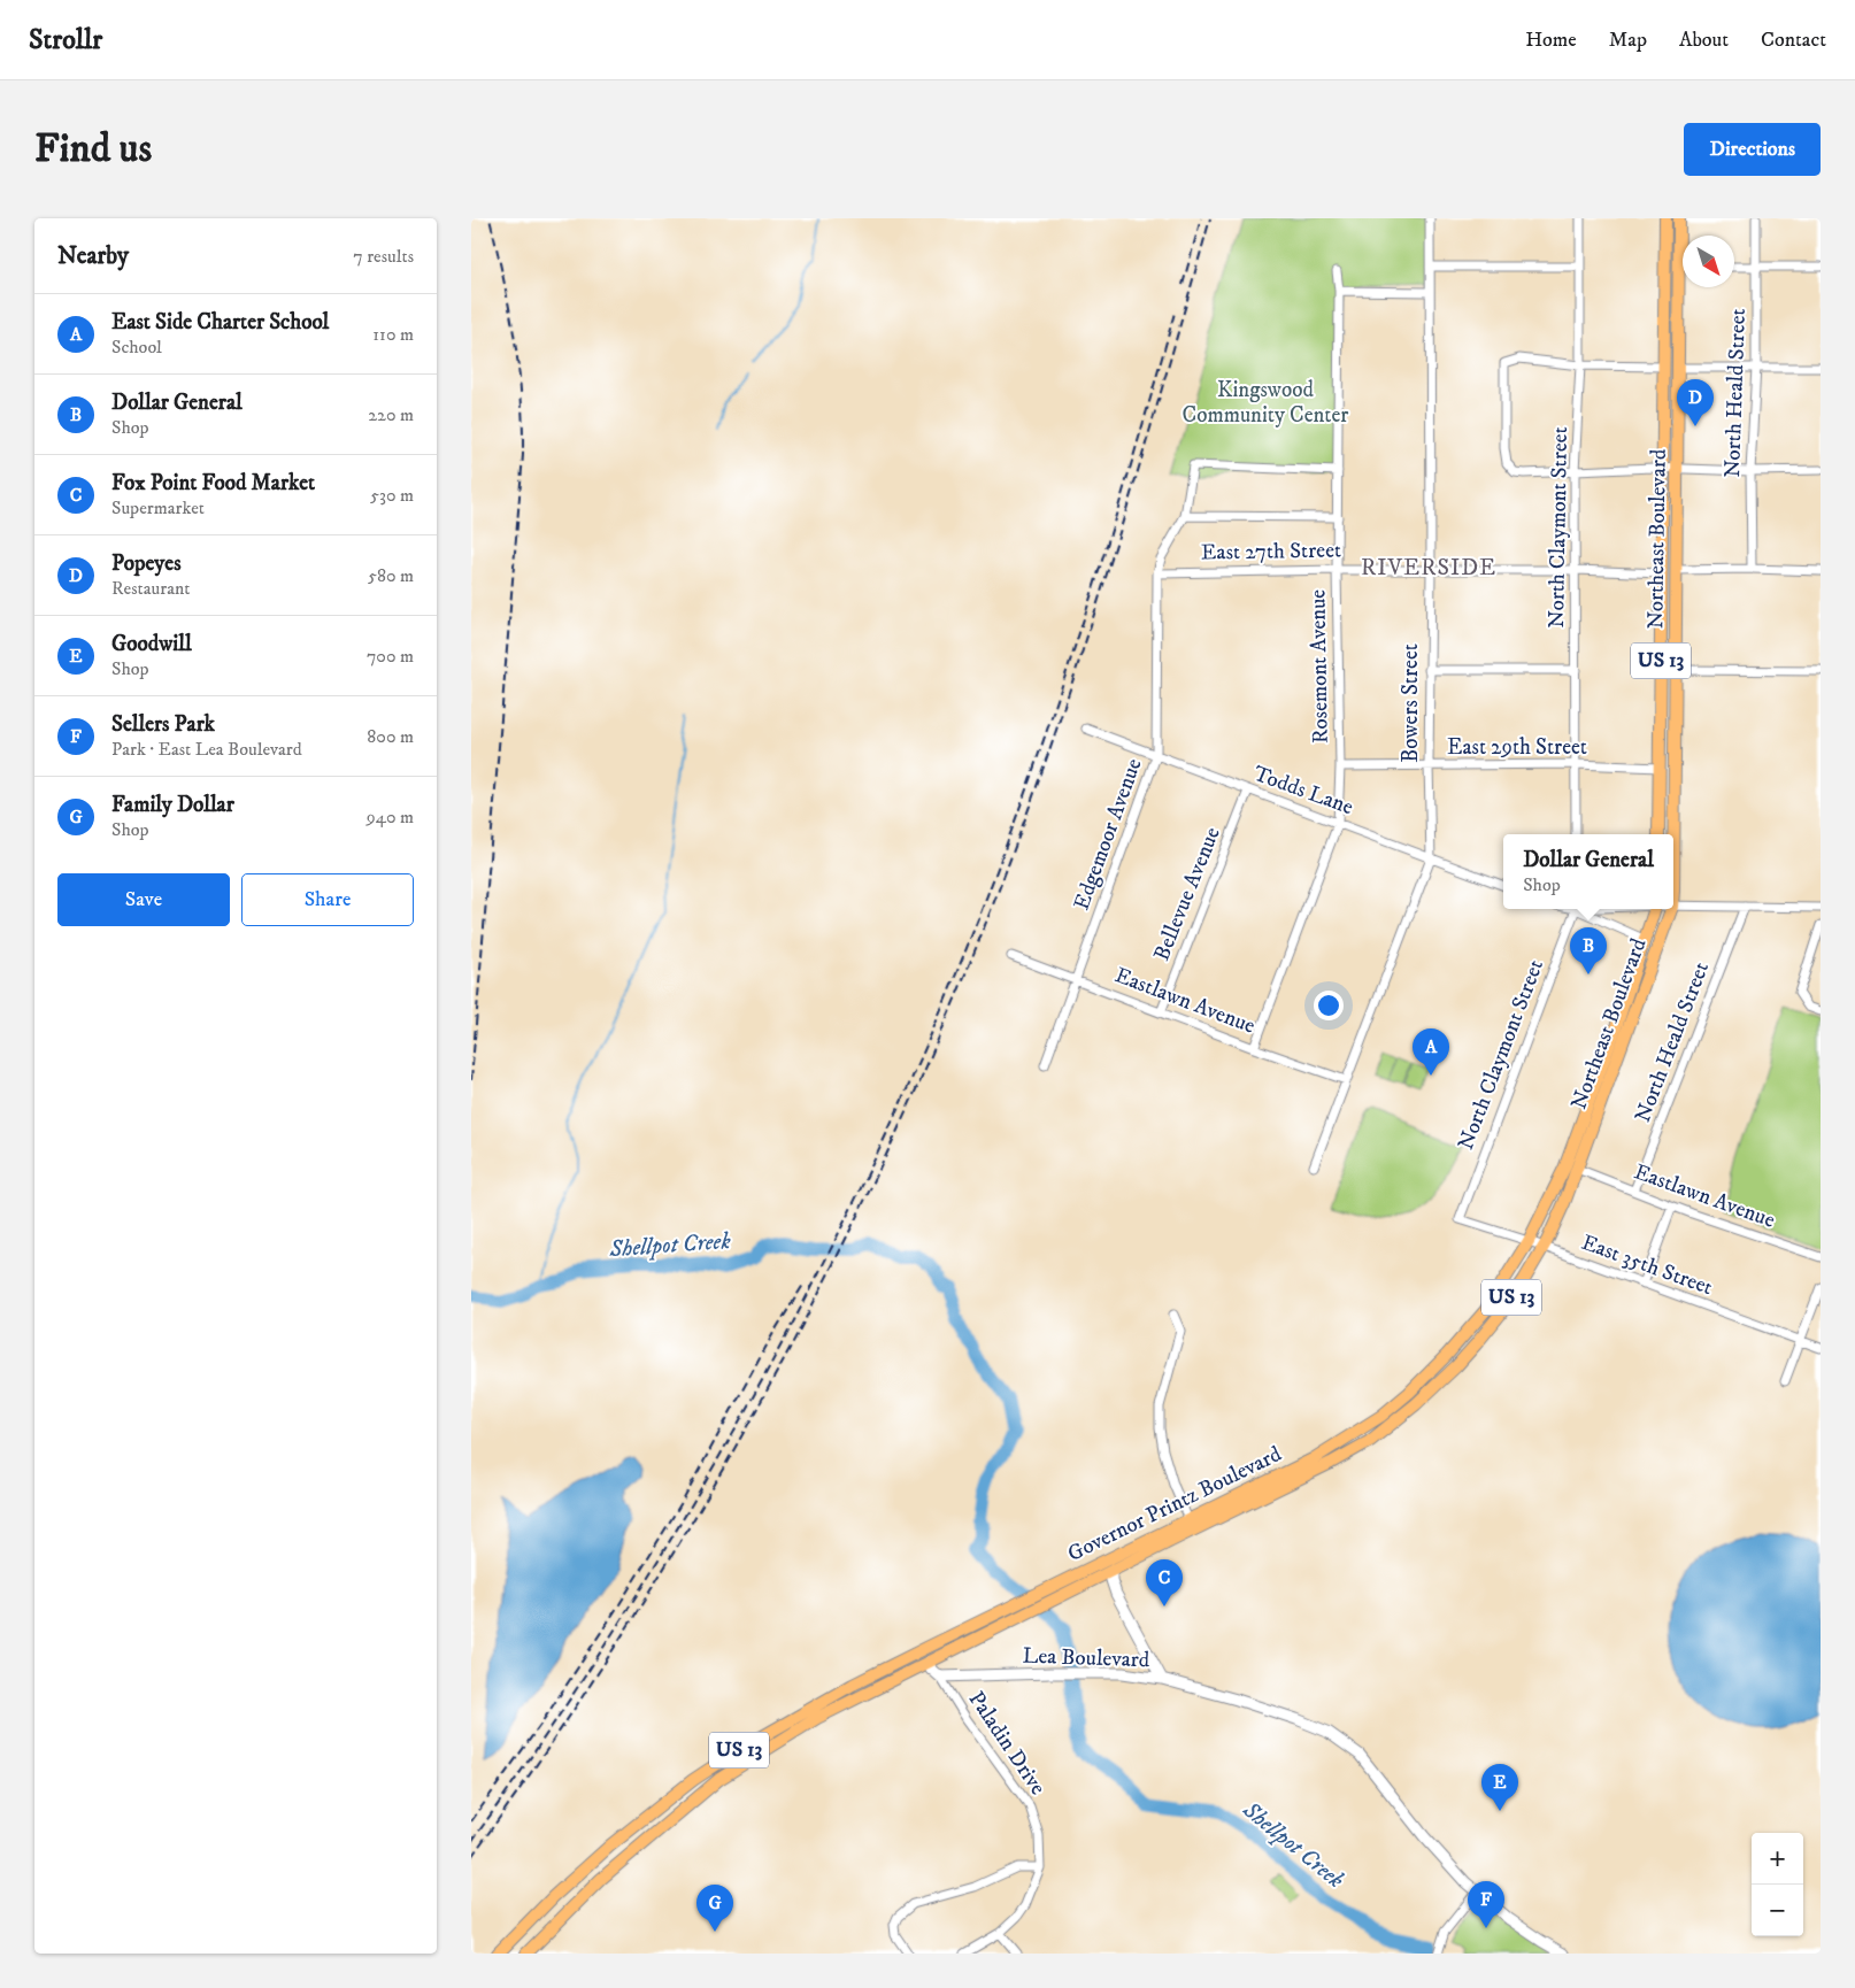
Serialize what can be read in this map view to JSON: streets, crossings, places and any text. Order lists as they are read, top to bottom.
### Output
{
  "streets": {
    "main road": ["Northeast Boulevard", "US 13", "Governor Printz Boulevard"],
    "street": [
      "North Heald Street",
      "North Claymont Street",
      "East 27th Street",
      "Rosemont Avenue",
      "Bowers Street",
      "East 29th Street",
      "Todds Lane",
      "Edgemoor Avenue",
      "Bellevue Avenue",
      "Eastlawn Avenue",
      "East 35th Street",
      "Lea Boulevard",
      "Paladin Drive"
    ]
  },
  "crossings": [
    ["North Heald Street", "Eastlawn Avenue"],
    ["North Claymont Street", "East 27th Street"],
    ["North Claymont Street", "East 29th Street"],
    ["North Claymont Street", "East 35th Street"],
    ["Northeast Boulevard", "East 27th Street"],
    ["Northeast Boulevard", "East 29th Street"],
    ["Northeast Boulevard", "Eastlawn Avenue"],
    ["Northeast Boulevard", "Governor Printz Boulevard"],
    ["East 27th Street", "Rosemont Avenue"],
    ["East 27th Street", "Bowers Street"],
    ["East 27th Street", "Edgemoor Avenue"],
    ["US 13", "East 35th Street"],
    ["US 13", "Governor Printz Boulevard"],
    ["Rosemont Avenue", "East 29th Street"],
    ["Rosemont Avenue", "Todds Lane"],
    ["Rosemont Avenue", "Eastlawn Avenue"],
    ["Bowers Street", "East 29th Street"],
    ["Bowers Street", "Todds Lane"],
    ["Bowers Street", "Eastlawn Avenue"],
    ["Todds Lane", "Edgemoor Avenue"],
    ["Todds Lane", "Bellevue Avenue"],
    ["Edgemoor Avenue", "Eastlawn Avenue"],
    ["Bellevue Avenue", "Eastlawn Avenue"],
    ["Eastlawn Avenue", "Governor Printz Boulevard"],
    ["East 35th Street", "Governor Printz Boulevard"],
    ["Governor Printz Boulevard", "Lea Boulevard"],
    ["Lea Boulevard", "Paladin Drive"]
  ],
  "districts": ["RIVERSIDE"],
  "water": ["Shellpot Creek"],
  "parks": ["Kingswood Community Center"],
  "north": "bottom right",
  "page": {
    "header": "Strollr",
    "nav": [
      "Home",
      "Map",
      "About",
      "Contact"
    ],
    "buttons": [
      "Directions",
      ["Save", "Share"]
    ],
    "title": "Find us",
    "heading": ["Nearby", "7 results"],
    "list": [
      {
        "mark": "A",
        "name": "East Side Charter School",
        "note": "School",
        "value": "110 m"
      },
      {
        "mark": "B",
        "name": "Dollar General",
        "note": "Shop",
        "value": "220 m"
      },
      {
        "mark": "C",
        "name": "Fox Point Food Market",
        "note": "Supermarket",
        "value": "530 m"
      },
      {
        "mark": "D",
        "name": "Popeyes",
        "note": "Restaurant",
        "value": "580 m"
      },
      {
        "mark": "E",
        "name": "Goodwill",
        "note": "Shop",
        "value": "700 m"
      },
      {
        "mark": "F",
        "name": "Sellers Park",
        "note": "Park · East Lea Boulevard",
        "value": "800 m"
      },
      {
        "mark": "G",
        "name": "Family Dollar",
        "note": "Shop",
        "value": "940 m"
      }
    ],
    "pins": [
      "D",
      "B",
      "A",
      "C",
      "E",
      "F",
      "G"
    ],
    "popup": ["Dollar General", "Shop"],
    "map_buttons": ["+", "−"]
  }
}
